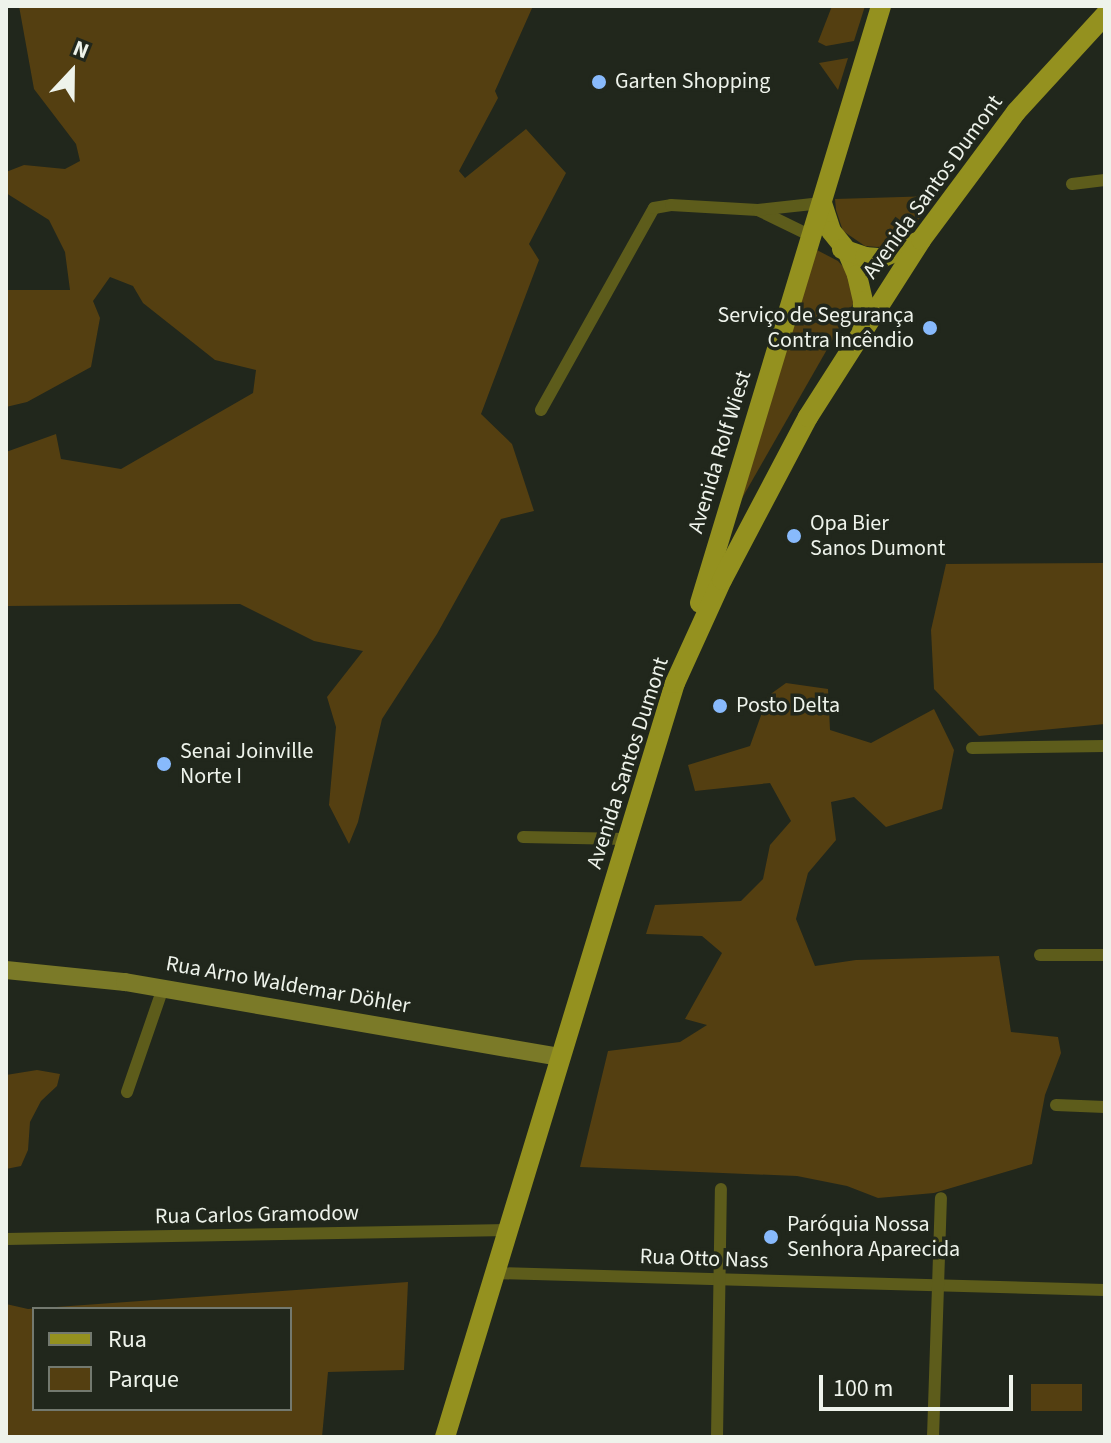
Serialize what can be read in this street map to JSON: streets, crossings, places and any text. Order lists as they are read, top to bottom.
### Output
{
  "streets": {
    "main road": ["Avenida Santos Dumont", "Avenida Rolf Wiest", "Rua Arno Waldemar Döhler"],
    "street": ["Rua Carlos Gramodow", "Rua Otto Nass"]
  },
  "crossings": [
    ["Avenida Santos Dumont", "Avenida Rolf Wiest"],
    ["Avenida Santos Dumont", "Rua Arno Waldemar Döhler"],
    ["Avenida Santos Dumont", "Rua Carlos Gramodow"],
    ["Avenida Santos Dumont", "Rua Otto Nass"]
  ],
  "places": [
    "Garten Shopping",
    "Serviço de Segurança Contra Incêndio",
    "Opa Bier Sanos Dumont",
    "Posto Delta",
    "Senai Joinville Norte I",
    "Paróquia Nossa Senhora Aparecida"
  ],
  "legend": ["Rua", "Parque"],
  "scale_bar": "100 m",
  "north": "top"
}
